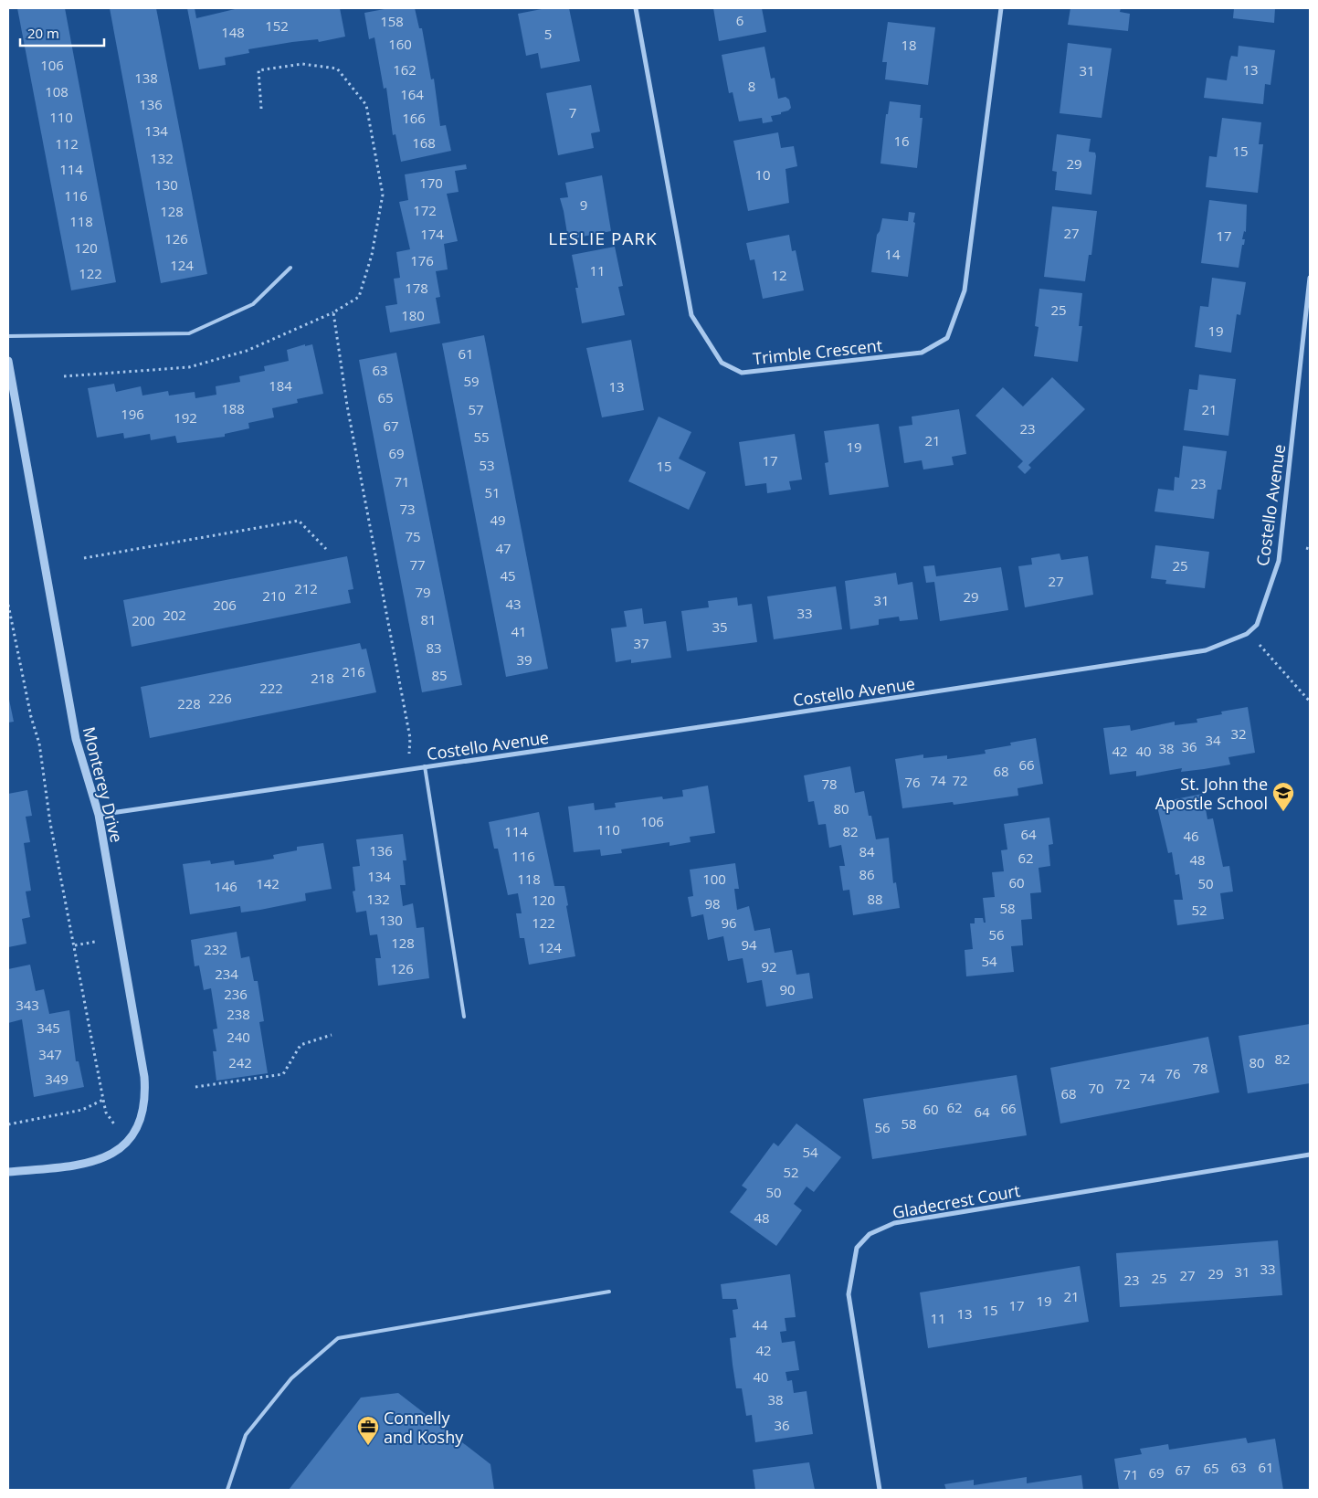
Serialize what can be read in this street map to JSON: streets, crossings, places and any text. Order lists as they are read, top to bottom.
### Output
{
  "streets": {
    "street": [
      "Trimble Crescent",
      "Costello Avenue",
      "Monterey Drive",
      "Gladecrest Court"
    ]
  },
  "crossings": [
    ["Costello Avenue", "Monterey Drive"]
  ],
  "districts": ["LESLIE PARK"],
  "places": {
    "school or university": ["St. John the Apostle School"],
    "office": ["Connelly and Koshy"]
  },
  "house_numbers": [
    "6",
    "158",
    "152",
    "148",
    "5",
    "160",
    "18",
    "106",
    "162",
    "13",
    "31",
    "138",
    "8",
    "108",
    "164",
    "136",
    "7",
    "110",
    "166",
    "134",
    "16",
    "168",
    "112",
    "15",
    "132",
    "29",
    "114",
    "10",
    "170",
    "130",
    "116",
    "9",
    "172",
    "128",
    "118",
    "27",
    "174",
    "17",
    "126",
    "120",
    "14",
    "176",
    "124",
    "11",
    "122",
    "12",
    "178",
    "25",
    "180",
    "19",
    "61",
    "63",
    "59",
    "184",
    "13",
    "65",
    "188",
    "57",
    "21",
    "196",
    "192",
    "67",
    "23",
    "55",
    "21",
    "19",
    "69",
    "17",
    "53",
    "15",
    "71",
    "23",
    "51",
    "73",
    "49",
    "75",
    "47",
    "77",
    "25",
    "45",
    "27",
    "212",
    "79",
    "210",
    "29",
    "31",
    "43",
    "206",
    "33",
    "202",
    "81",
    "200",
    "35",
    "41",
    "37",
    "83",
    "39",
    "216",
    "85",
    "218",
    "222",
    "226",
    "228",
    "32",
    "34",
    "36",
    "38",
    "42",
    "40",
    "66",
    "68",
    "74",
    "72",
    "76",
    "78",
    "80",
    "106",
    "110",
    "114",
    "82",
    "64",
    "46",
    "136",
    "84",
    "116",
    "62",
    "48",
    "86",
    "134",
    "118",
    "100",
    "60",
    "142",
    "50",
    "146",
    "132",
    "88",
    "120",
    "98",
    "58",
    "52",
    "130",
    "122",
    "96",
    "56",
    "128",
    "94",
    "124",
    "232",
    "54",
    "92",
    "126",
    "234",
    "90",
    "236",
    "343",
    "238",
    "345",
    "240",
    "347",
    "82",
    "242",
    "80",
    "78",
    "76",
    "74",
    "349",
    "72",
    "70",
    "68",
    "62",
    "66",
    "60",
    "64",
    "58",
    "56",
    "54",
    "52",
    "50",
    "48",
    "33",
    "31",
    "29",
    "27",
    "25",
    "23",
    "21",
    "19",
    "17",
    "15",
    "13",
    "11",
    "44",
    "42",
    "40",
    "38",
    "36",
    "63",
    "61",
    "65",
    "67",
    "69",
    "71"
  ],
  "scale_bar": "20 m"
}
